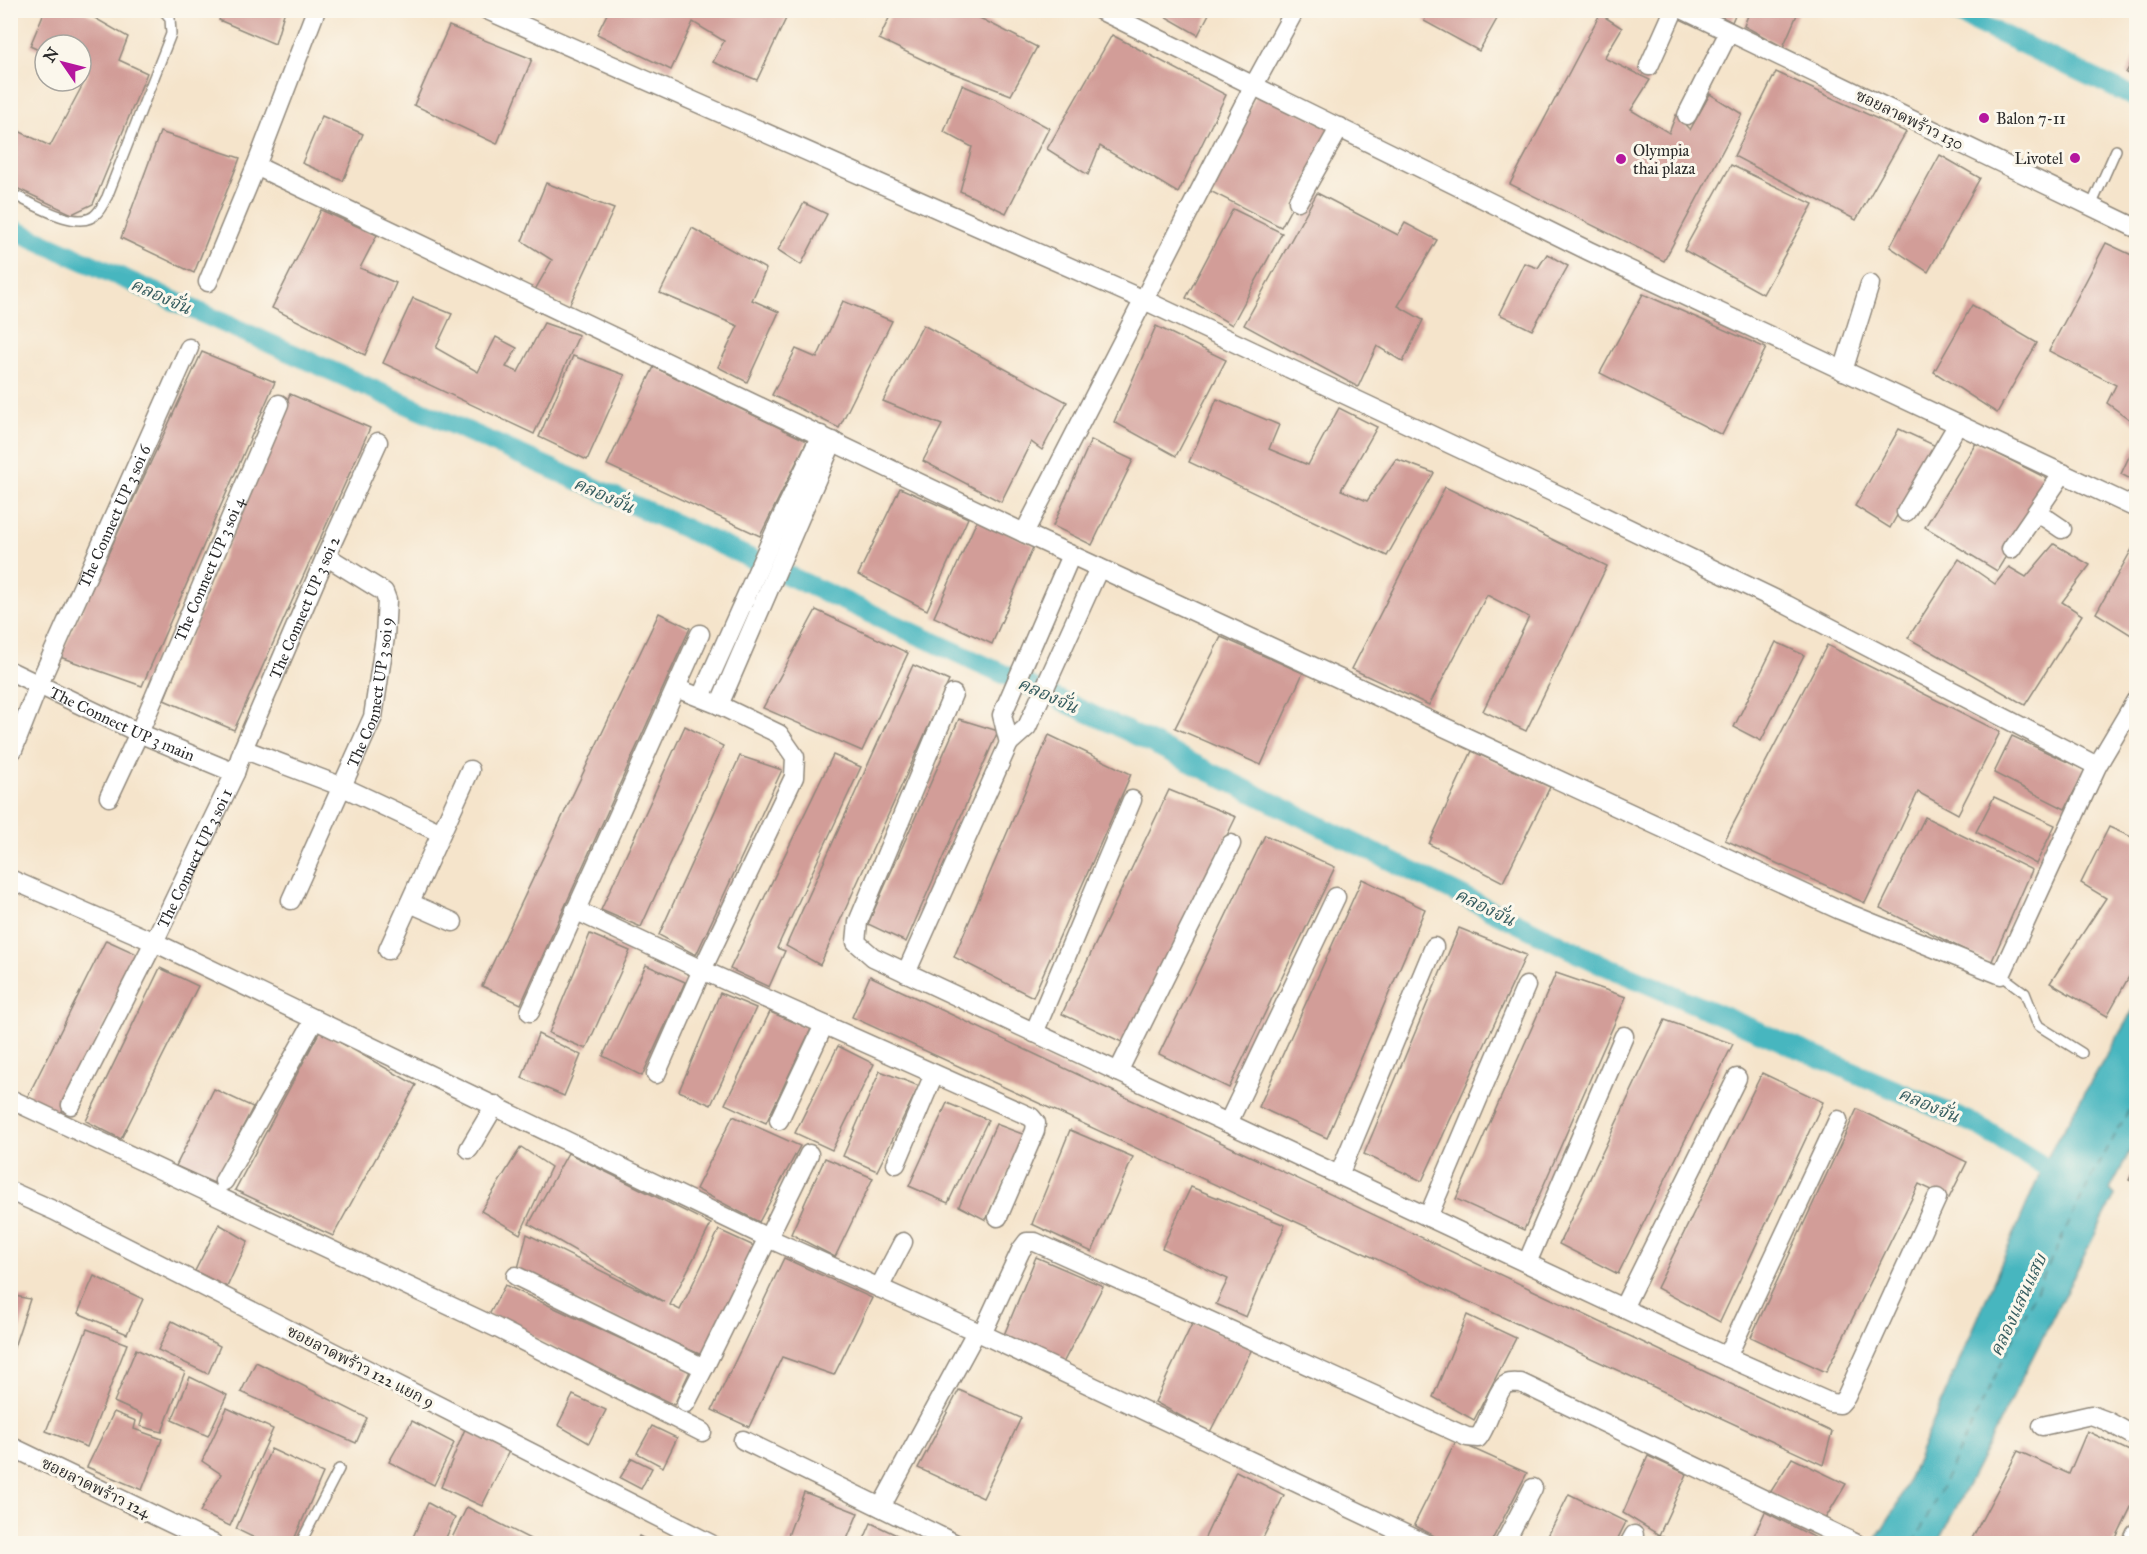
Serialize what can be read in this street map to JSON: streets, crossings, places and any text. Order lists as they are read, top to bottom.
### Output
{
  "streets": {
    "street": [
      "ซอยลาดพร้าว 130",
      "The Connect UP 3 soi 6",
      "The Connect UP 3 soi 4",
      "The Connect UP 3 soi 2",
      "The Connect UP 3 soi 9",
      "The Connect UP 3 main",
      "The Connect UP 3 soi 1",
      "ซอยลาดพร้าว 122 แยก 9",
      "ซอยลาดพร้าว 124"
    ]
  },
  "crossings": [
    ["The Connect UP 3 soi 6", "The Connect UP 3 main"],
    ["The Connect UP 3 soi 4", "The Connect UP 3 main"],
    ["The Connect UP 3 soi 2", "The Connect UP 3 soi 9"],
    ["The Connect UP 3 soi 2", "The Connect UP 3 main"],
    ["The Connect UP 3 soi 2", "The Connect UP 3 soi 1"],
    ["The Connect UP 3 main", "The Connect UP 3 soi 1"]
  ],
  "water": ["คลองจั่น", "คลองแสนแสบ"],
  "places": ["Balon 7-11", "Livotel", "Olympia thai plaza"],
  "north": "top left"
}
